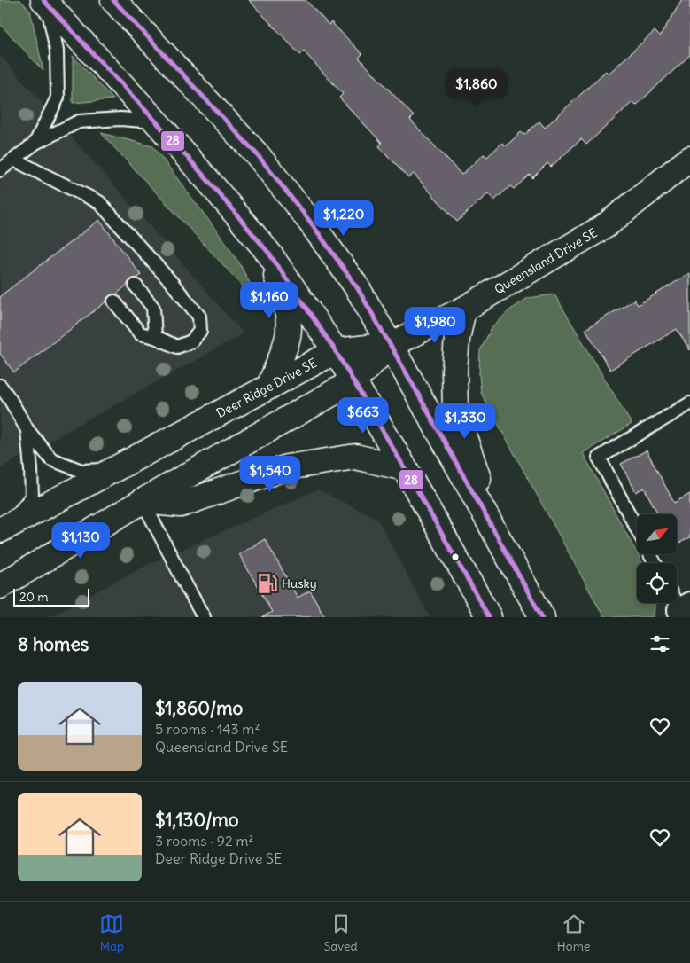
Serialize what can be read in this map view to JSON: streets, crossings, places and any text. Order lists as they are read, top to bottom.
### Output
{
  "streets": {
    "street": ["Queensland Drive SE", "Deer Ridge Drive SE"]
  },
  "crossings": [
    ["Queensland Drive SE", "Deer Ridge Drive SE"]
  ],
  "places": {
    "fuel station": ["Husky"]
  },
  "lines": ["transit line 28"],
  "scale_bar": "20 m",
  "north": "top right",
  "page": {
    "price": [
      "$1,860",
      "$1,220",
      "$1,160",
      "$1,980",
      "$663",
      "$1,330",
      "$1,540",
      "$1,130"
    ],
    "scale": "20 m",
    "heading": "8 homes",
    "list": [
      {
        "name": "$1,860/mo",
        "note": "5 rooms · 143 m² · Queensland Drive SE"
      },
      {
        "name": "$1,130/mo",
        "note": "3 rooms · 92 m² · Deer Ridge Drive SE"
      }
    ],
    "tabs": ["Map", "Saved", "Home"]
  }
}
